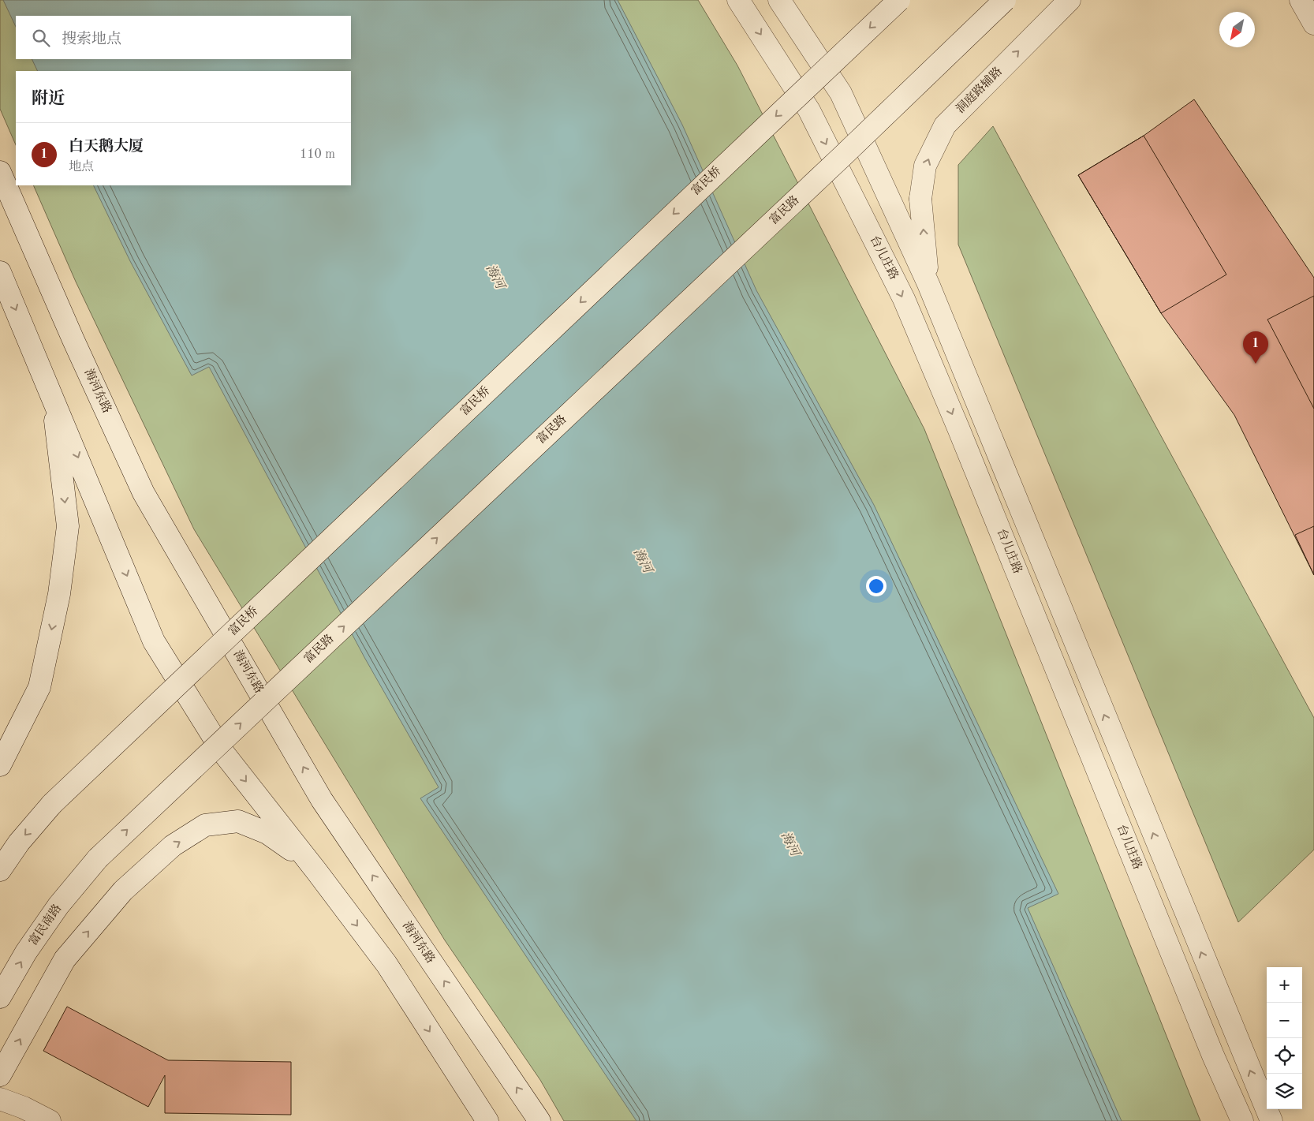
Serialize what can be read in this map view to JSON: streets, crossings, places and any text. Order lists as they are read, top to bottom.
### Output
{
  "streets": {
    "main road": [
      "洞庭路辅路",
      "富民桥",
      "富民路",
      "台儿庄路",
      "海河东路",
      "富民南路"
    ]
  },
  "crossings": [
    ["富民路", "富民南路"]
  ],
  "one_way": [
    "洞庭路辅路",
    "富民桥",
    "富民路",
    "富民南路"
  ],
  "water": ["海河"],
  "north": "bottom left",
  "page": {
    "search": "搜索地点",
    "heading": "附近",
    "list": [
      {
        "mark": "1",
        "name": "白天鹅大厦",
        "note": "地点",
        "value": "110 m"
      }
    ],
    "pins": "1",
    "map_buttons": ["+", "−"]
  }
}
